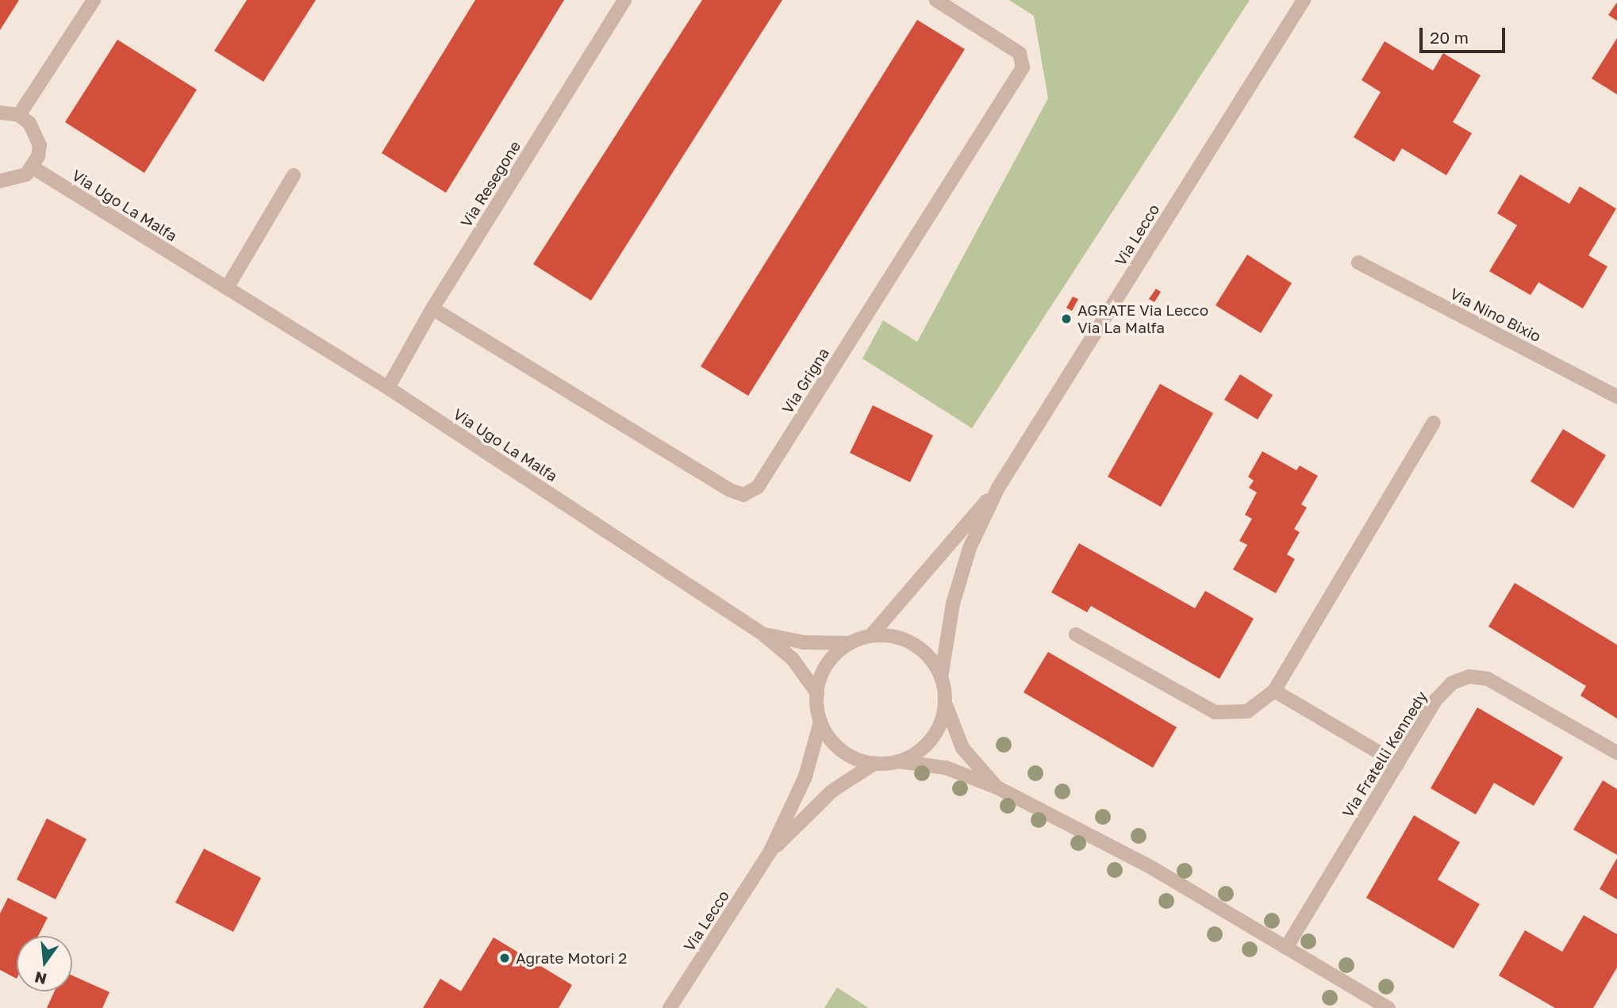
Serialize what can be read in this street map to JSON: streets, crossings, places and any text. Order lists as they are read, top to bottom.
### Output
{
  "streets": {
    "street": [
      "Via Resegone",
      "Via Ugo La Malfa",
      "Via Lecco",
      "Via Nino Bixio",
      "Via Grigna",
      "Via Fratelli Kennedy"
    ]
  },
  "crossings": [
    ["Via Resegone", "Via Ugo La Malfa"],
    ["Via Resegone", "Via Grigna"],
    ["Via Ugo La Malfa", "Via Lecco"]
  ],
  "places": ["AGRATE Via Lecco Via La Malfa", "Agrate Motori 2"],
  "scale_bar": "20 m",
  "north": "bottom"
}
